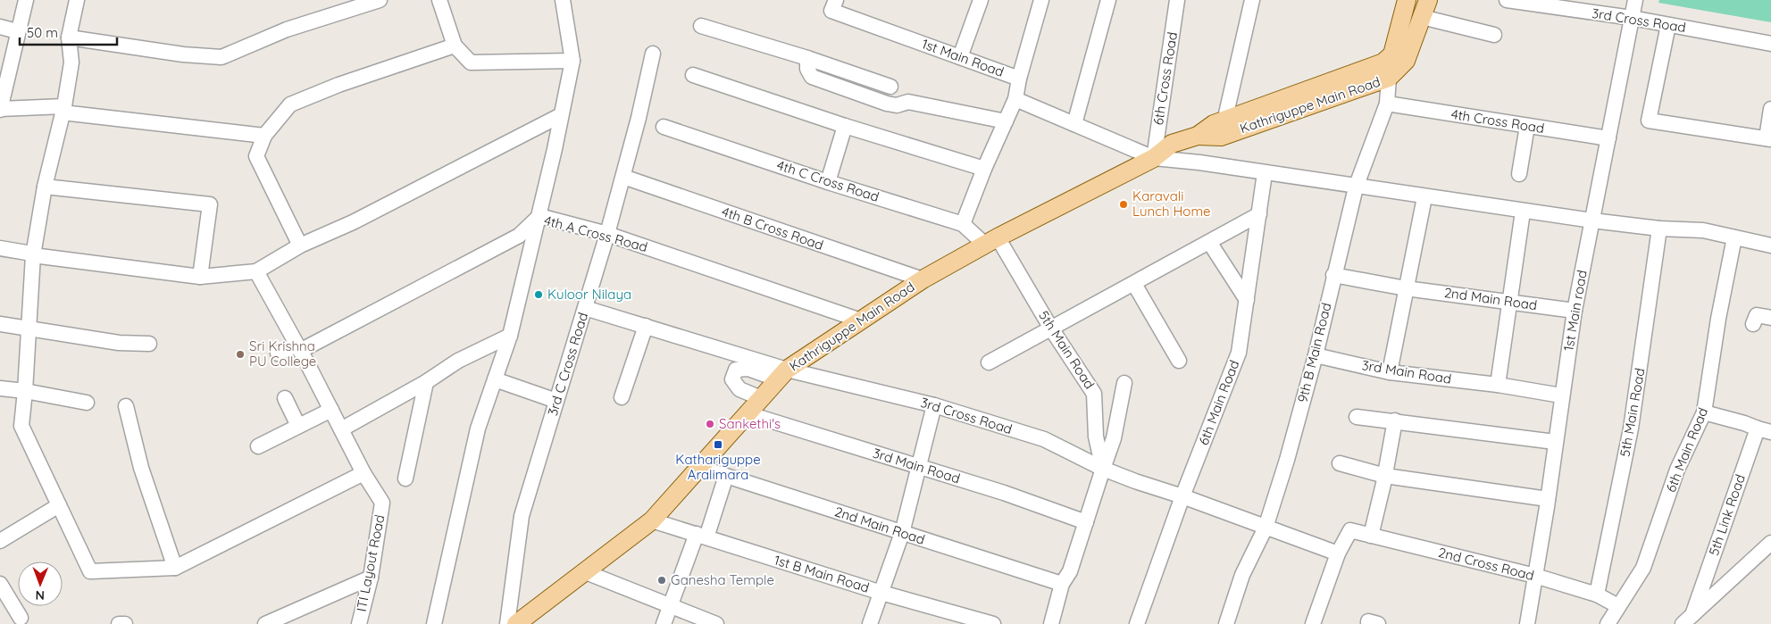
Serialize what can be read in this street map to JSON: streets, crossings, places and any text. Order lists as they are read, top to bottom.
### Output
{
  "streets": {
    "main road": ["Kathriguppe Main Road"],
    "street": [
      "3rd Cross Road",
      "1st Main Road",
      "6th Cross Road",
      "4th Cross Road",
      "4th C Cross Road",
      "4th B Cross Road",
      "4th A Cross Road",
      "2nd Main Road",
      "1st Main road",
      "5th Main Road",
      "9th B Main Road",
      "3rd C Cross Road",
      "3rd Main Road",
      "6th Main Road",
      "5th Link Road",
      "ITI Layout Road",
      "2nd Cross Road",
      "1st B Main Road"
    ]
  },
  "crossings": [
    ["3rd Cross Road", "Kathriguppe Main Road"],
    ["3rd Cross Road", "1st Main road"],
    ["3rd Cross Road", "5th Main Road"],
    ["3rd Cross Road", "9th B Main Road"],
    ["3rd Cross Road", "3rd C Cross Road"],
    ["3rd Cross Road", "6th Main Road"],
    ["3rd Cross Road", "2nd Cross Road"],
    ["1st Main Road", "4th C Cross Road"],
    ["6th Cross Road", "Kathriguppe Main Road"],
    ["Kathriguppe Main Road", "4th C Cross Road"],
    ["Kathriguppe Main Road", "4th B Cross Road"],
    ["Kathriguppe Main Road", "4th A Cross Road"],
    ["Kathriguppe Main Road", "2nd Main Road"],
    ["Kathriguppe Main Road", "5th Main Road"],
    ["Kathriguppe Main Road", "9th B Main Road"],
    ["Kathriguppe Main Road", "3rd Main Road"],
    ["Kathriguppe Main Road", "1st B Main Road"],
    ["4th Cross Road", "1st Main road"],
    ["4th Cross Road", "9th B Main Road"],
    ["4th C Cross Road", "5th Main Road"],
    ["4th B Cross Road", "3rd C Cross Road"],
    ["4th A Cross Road", "3rd C Cross Road"],
    ["2nd Main Road", "1st Main road"],
    ["2nd Main Road", "5th Main Road"],
    ["2nd Main Road", "9th B Main Road"],
    ["1st Main road", "3rd Main Road"],
    ["1st Main road", "2nd Cross Road"],
    ["5th Main Road", "3rd Main Road"],
    ["5th Main Road", "2nd Cross Road"],
    ["9th B Main Road", "3rd Main Road"],
    ["6th Main Road", "2nd Cross Road"]
  ],
  "places": {
    "other": [
      "Karavali Lunch Home",
      "Kuloor Nilaya",
      "Sri Krishna PU College",
      "Sankethi's",
      "Ganesha Temple"
    ],
    "transit": ["Kathariguppe Aralimara"]
  },
  "scale_bar": "50 m",
  "north": "bottom"
}
